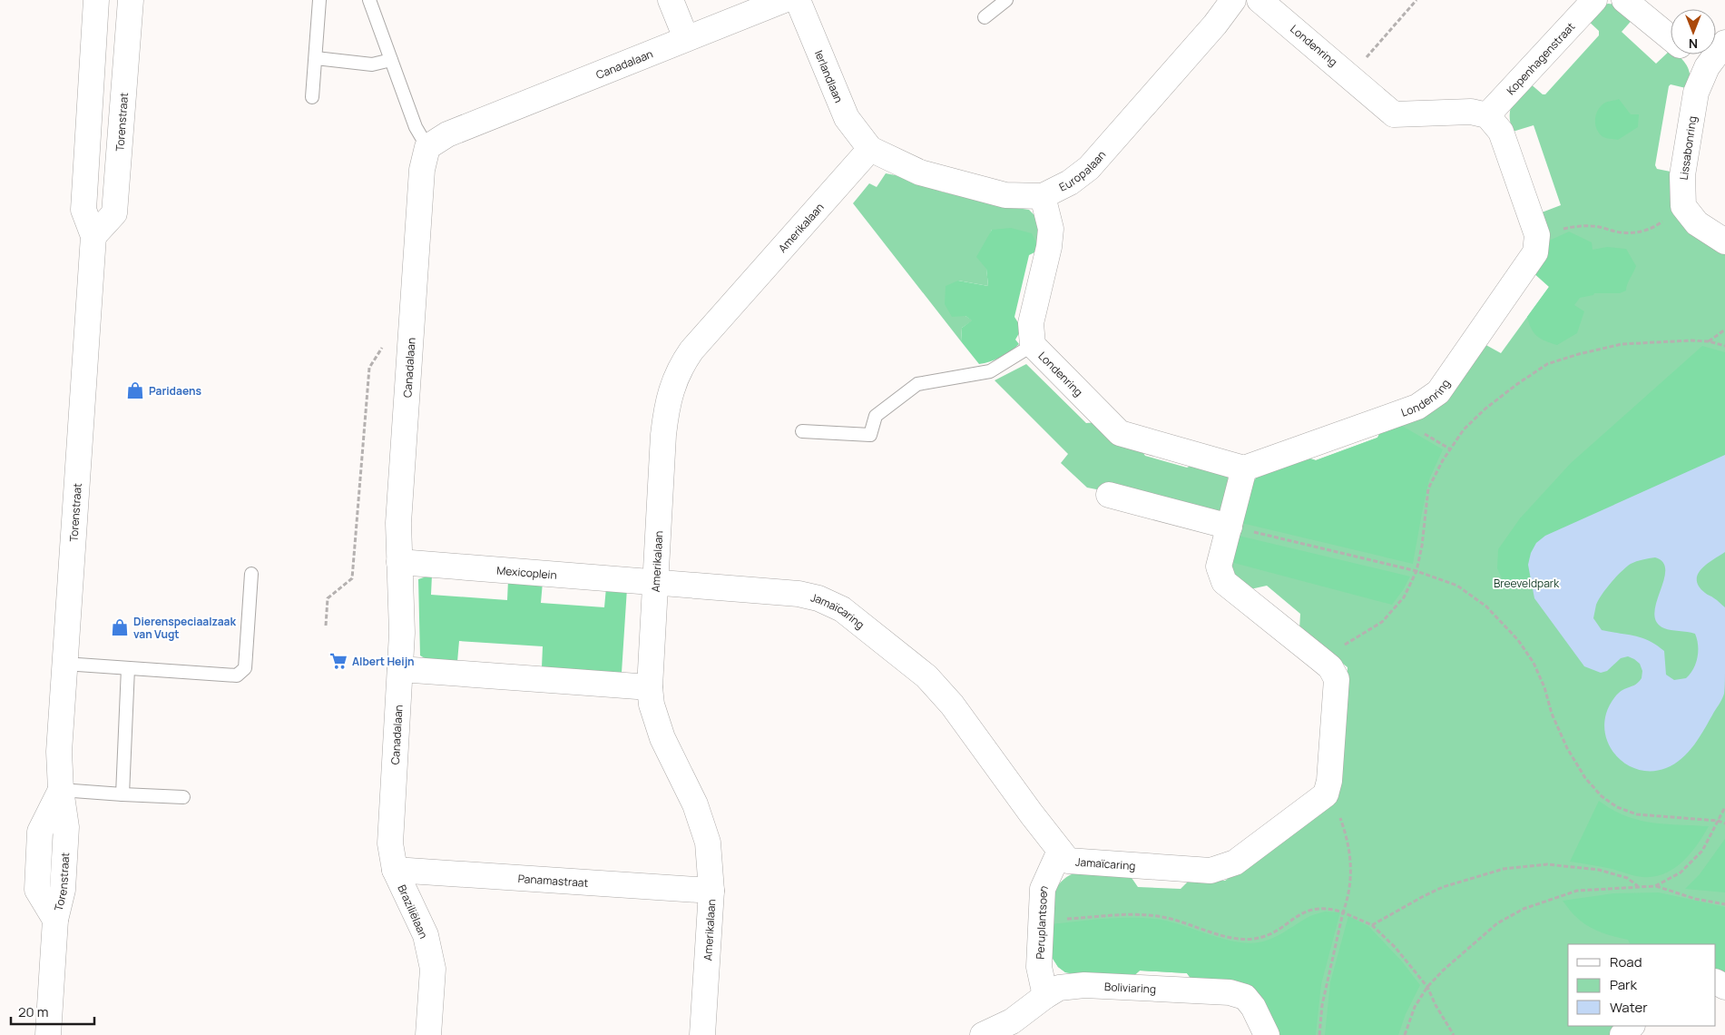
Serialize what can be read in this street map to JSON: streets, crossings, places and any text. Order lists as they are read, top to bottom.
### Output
{
  "streets": {
    "street": [
      "Londenring",
      "Kopenhagenstraat",
      "Canadalaan",
      "Ierlandlaan",
      "Torenstraat",
      "Lissabonring",
      "Europalaan",
      "Amerikalaan",
      "Mexicoplein",
      "Jamaïcaring",
      "Panamastraat",
      "Braziliëlaan",
      "Peruplantsoen",
      "Boliviaring"
    ]
  },
  "crossings": [
    ["Londenring", "Kopenhagenstraat"],
    ["Londenring", "Europalaan"],
    ["Canadalaan", "Mexicoplein"],
    ["Canadalaan", "Panamastraat"],
    ["Canadalaan", "Braziliëlaan"],
    ["Ierlandlaan", "Europalaan"],
    ["Ierlandlaan", "Amerikalaan"],
    ["Europalaan", "Amerikalaan"],
    ["Amerikalaan", "Mexicoplein"],
    ["Amerikalaan", "Jamaïcaring"],
    ["Amerikalaan", "Panamastraat"],
    ["Mexicoplein", "Jamaïcaring"],
    ["Jamaïcaring", "Peruplantsoen"],
    ["Panamastraat", "Braziliëlaan"],
    ["Peruplantsoen", "Boliviaring"]
  ],
  "parks": ["Breeveldpark"],
  "places": {
    "shop": ["Paridaens", "Dierenspeciaalzaak van Vugt"],
    "supermarket": ["Albert Heijn"]
  },
  "legend": ["Road", "Park", "Water"],
  "scale_bar": "20 m",
  "north": "bottom"
}
